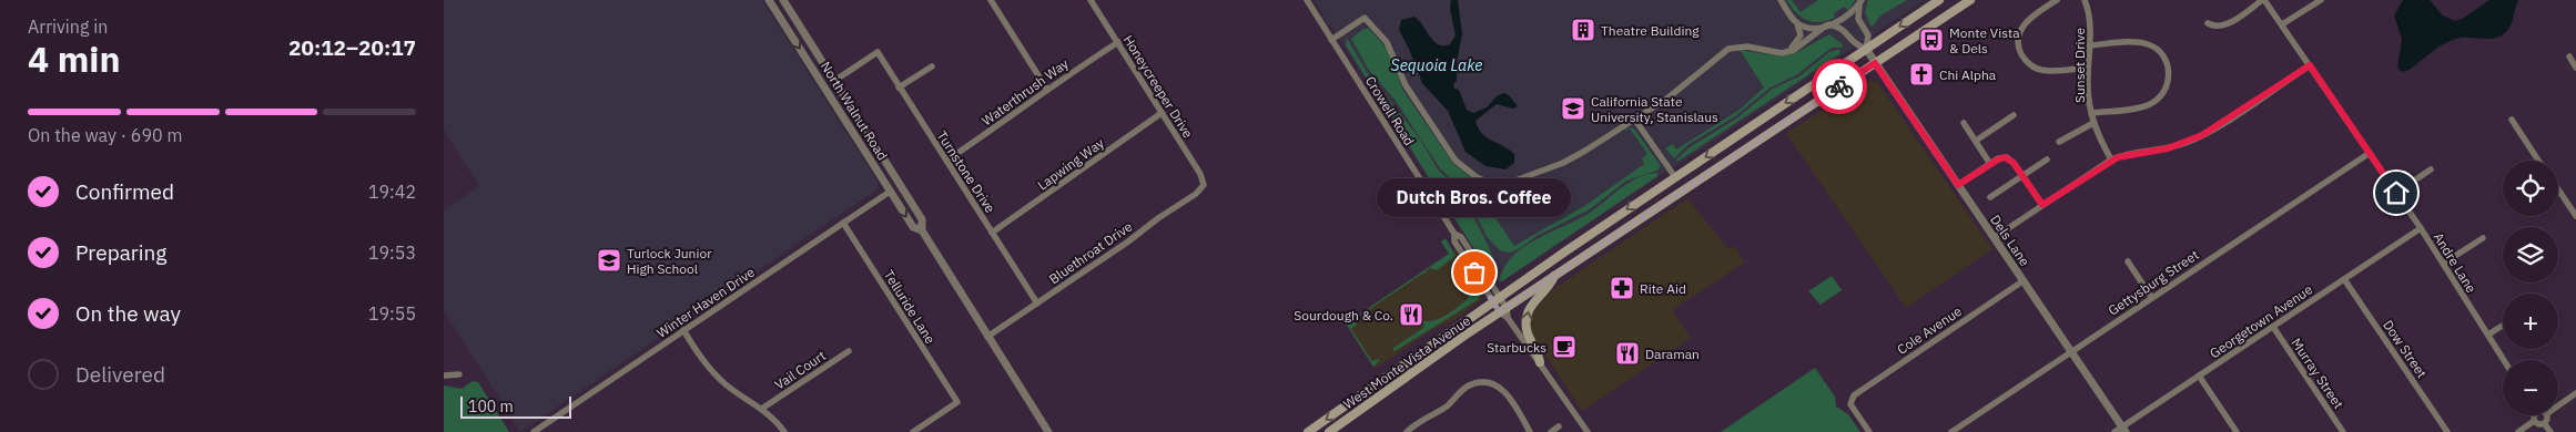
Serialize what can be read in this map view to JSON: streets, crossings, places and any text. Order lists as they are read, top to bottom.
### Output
{
  "streets": {
    "main road": ["West Monte Vista Avenue"],
    "street": [
      "Sunset Drive",
      "Honeycreeper Drive",
      "Waterthrush Way",
      "North Walnut Road",
      "Crowell Road",
      "Lapwing Way",
      "Turnstone Drive",
      "Dels Lane",
      "Bluethroat Drive",
      "Andre Lane",
      "Gettysburg Street",
      "Winter Haven Drive",
      "Telluride Lane",
      "Georgetown Avenue",
      "Cole Avenue",
      "Dow Street",
      "Vail Court",
      "Murray Street"
    ]
  },
  "crossings": [
    ["Honeycreeper Drive", "Waterthrush Way"],
    ["Honeycreeper Drive", "Lapwing Way"],
    ["Honeycreeper Drive", "Bluethroat Drive"],
    ["Waterthrush Way", "Turnstone Drive"],
    ["North Walnut Road", "Turnstone Drive"],
    ["North Walnut Road", "Bluethroat Drive"],
    ["North Walnut Road", "Winter Haven Drive"],
    ["Crowell Road", "West Monte Vista Avenue"],
    ["Lapwing Way", "Turnstone Drive"],
    ["Turnstone Drive", "Bluethroat Drive"],
    ["Dels Lane", "Gettysburg Street"],
    ["Dels Lane", "Georgetown Avenue"],
    ["Dels Lane", "Cole Avenue"],
    ["Dels Lane", "West Monte Vista Avenue"],
    ["Andre Lane", "Gettysburg Street"],
    ["Andre Lane", "Georgetown Avenue"],
    ["Winter Haven Drive", "Telluride Lane"],
    ["Georgetown Avenue", "Dow Street"],
    ["Georgetown Avenue", "Murray Street"]
  ],
  "water": ["Sequoia Lake"],
  "places": {
    "building": ["Theatre Building"],
    "bus stop": ["Monte Vista & Dels"],
    "church": ["Chi Alpha"],
    "school or university": ["California State University, Stanislaus", "Turlock Junior High School"],
    "other": ["Dutch Bros. Coffee"],
    "pharmacy": ["Rite Aid"],
    "restaurant": ["Sourdough & Co.", "Daraman"],
    "cafe": ["Starbucks"]
  },
  "scale_bar": "100 m",
  "page": {
    "heading": ["4 min", "Arriving in", "20:12–20:17"],
    "bar": "On the way · 690 m",
    "list": [
      ["Confirmed", "19:42"],
      ["Preparing", "19:53"],
      ["On the way", "19:55"],
      "Delivered"
    ],
    "map_buttons": ["+", "−"],
    "bubble": "Dutch Bros. Coffee",
    "scale": "100 m"
  }
}
